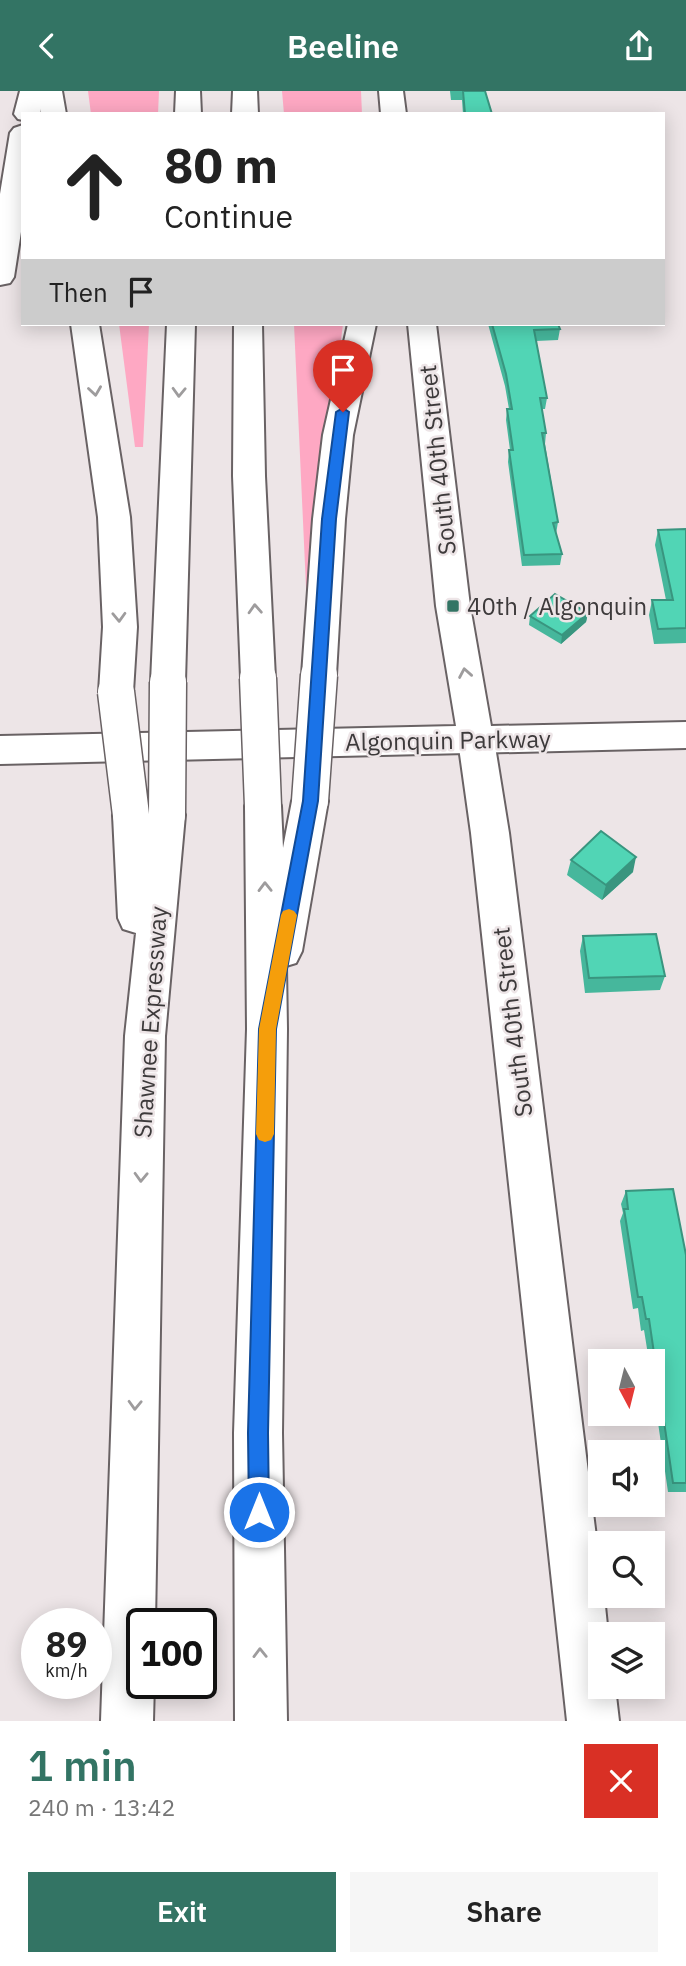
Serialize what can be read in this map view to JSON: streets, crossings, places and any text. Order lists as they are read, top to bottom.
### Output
{
  "streets": {
    "main road": ["South 40th Street", "Algonquin Parkway", "Shawnee Expressway"]
  },
  "crossings": [
    ["South 40th Street", "Algonquin Parkway"]
  ],
  "places": {
    "transit": ["40th / Algonquin"]
  },
  "north": "bottom",
  "page": {
    "header": "Beeline",
    "turn": ["80 m", "Continue"],
    "then": "Then",
    "speed": "89 km/h",
    "limit": "100",
    "heading": ["1 min", "240 m · 13:42"],
    "buttons": ["Exit", "Share"]
  }
}
